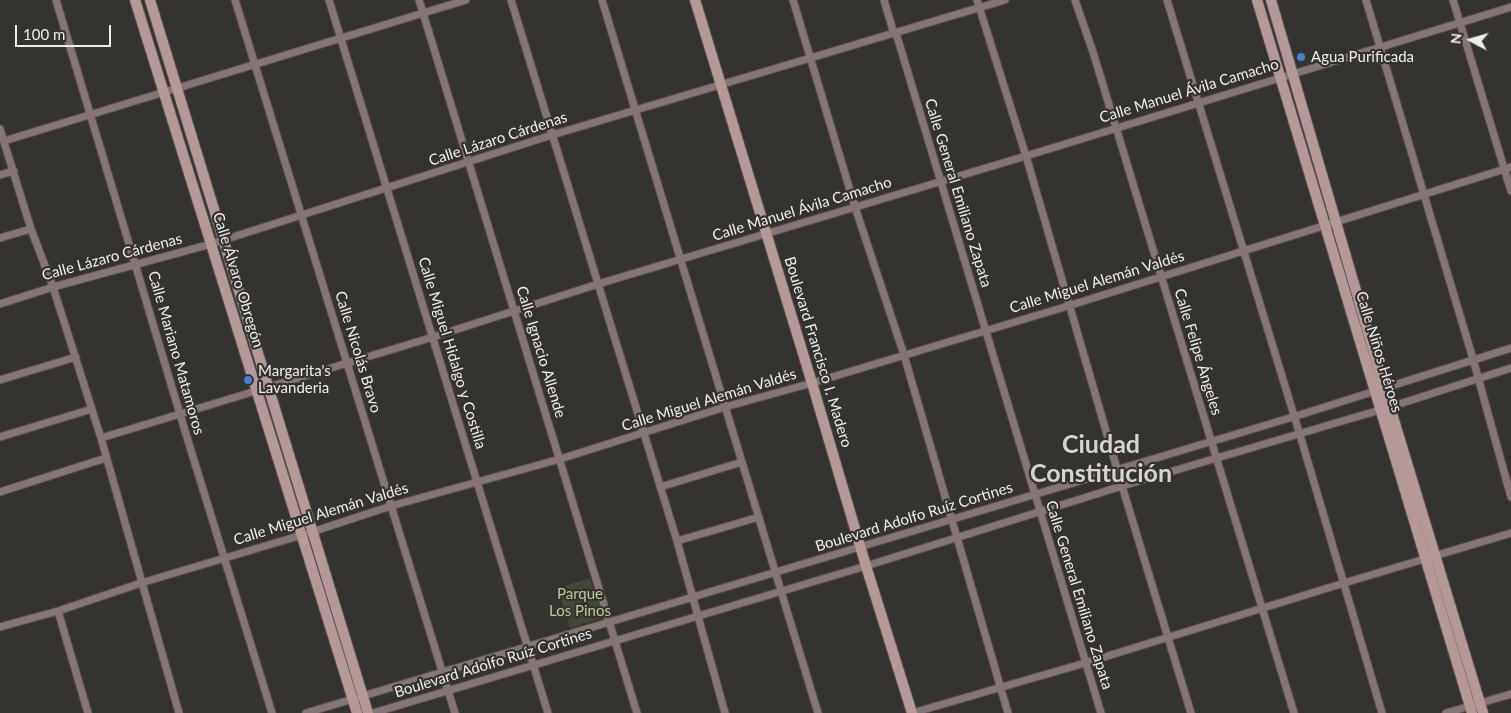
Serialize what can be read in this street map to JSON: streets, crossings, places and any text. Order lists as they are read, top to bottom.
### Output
{
  "streets": {
    "street": [
      "Calle Manuel Ávila Camacho",
      "Calle Lázaro Cárdenas",
      "Calle General Emiliano Zapata",
      "Calle Álvaro Obregón",
      "Calle Miguel Alemán Valdés",
      "Calle Nicolás Bravo",
      "Calle Ignacio Allende",
      "Boulevard Francisco I. Madero",
      "Calle Felipe Ángeles",
      "Calle Niños Héroes",
      "Calle Mariano Matamoros",
      "Calle Miguel Hidalgo y Costilla",
      "Boulevard Adolfo Ruíz Cortines"
    ]
  },
  "crossings": [
    ["Calle Manuel Ávila Camacho", "Calle General Emiliano Zapata"],
    ["Calle Manuel Ávila Camacho", "Calle Álvaro Obregón"],
    ["Calle Manuel Ávila Camacho", "Calle Nicolás Bravo"],
    ["Calle Manuel Ávila Camacho", "Calle Ignacio Allende"],
    ["Calle Manuel Ávila Camacho", "Boulevard Francisco I. Madero"],
    ["Calle Manuel Ávila Camacho", "Calle Felipe Ángeles"],
    ["Calle Manuel Ávila Camacho", "Calle Niños Héroes"],
    ["Calle Manuel Ávila Camacho", "Calle Mariano Matamoros"],
    ["Calle Manuel Ávila Camacho", "Calle Miguel Hidalgo y Costilla"],
    ["Calle Lázaro Cárdenas", "Calle General Emiliano Zapata"],
    ["Calle Lázaro Cárdenas", "Calle Álvaro Obregón"],
    ["Calle Lázaro Cárdenas", "Calle Nicolás Bravo"],
    ["Calle Lázaro Cárdenas", "Calle Ignacio Allende"],
    ["Calle Lázaro Cárdenas", "Boulevard Francisco I. Madero"],
    ["Calle Lázaro Cárdenas", "Calle Mariano Matamoros"],
    ["Calle Lázaro Cárdenas", "Calle Miguel Hidalgo y Costilla"],
    ["Calle General Emiliano Zapata", "Calle Miguel Alemán Valdés"],
    ["Calle General Emiliano Zapata", "Boulevard Adolfo Ruíz Cortines"],
    ["Calle Álvaro Obregón", "Calle Miguel Alemán Valdés"],
    ["Calle Álvaro Obregón", "Boulevard Adolfo Ruíz Cortines"],
    ["Calle Miguel Alemán Valdés", "Calle Nicolás Bravo"],
    ["Calle Miguel Alemán Valdés", "Calle Ignacio Allende"],
    ["Calle Miguel Alemán Valdés", "Boulevard Francisco I. Madero"],
    ["Calle Miguel Alemán Valdés", "Calle Felipe Ángeles"],
    ["Calle Miguel Alemán Valdés", "Calle Niños Héroes"],
    ["Calle Miguel Alemán Valdés", "Calle Mariano Matamoros"],
    ["Calle Miguel Alemán Valdés", "Calle Miguel Hidalgo y Costilla"],
    ["Calle Nicolás Bravo", "Boulevard Adolfo Ruíz Cortines"],
    ["Calle Ignacio Allende", "Boulevard Adolfo Ruíz Cortines"],
    ["Boulevard Francisco I. Madero", "Boulevard Adolfo Ruíz Cortines"],
    ["Calle Felipe Ángeles", "Boulevard Adolfo Ruíz Cortines"],
    ["Calle Niños Héroes", "Boulevard Adolfo Ruíz Cortines"],
    ["Calle Miguel Hidalgo y Costilla", "Boulevard Adolfo Ruíz Cortines"]
  ],
  "districts": ["Ciudad Constitución"],
  "parks": ["Parque Los Pinos"],
  "places": ["Agua Purificada", "Margarita's Lavanderia"],
  "scale_bar": "100 m",
  "north": "left"
}
